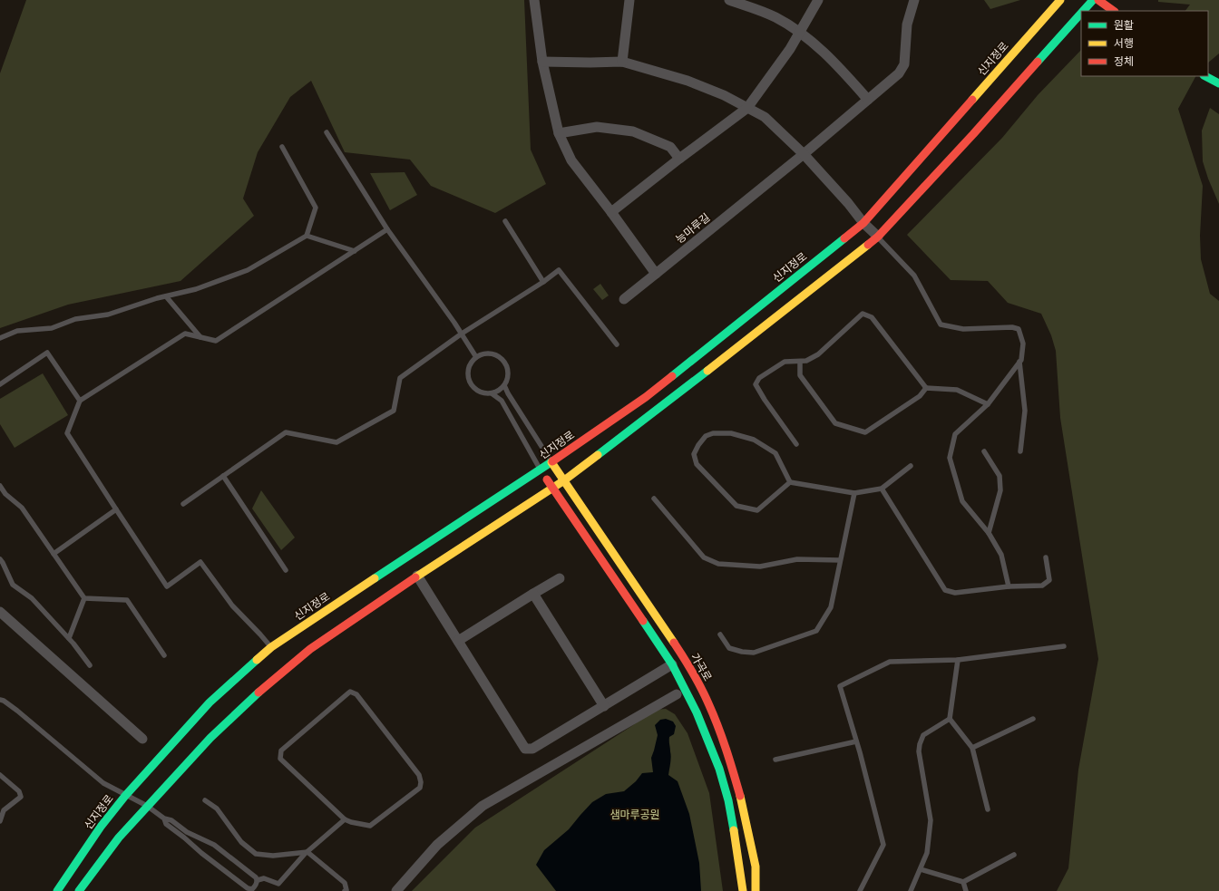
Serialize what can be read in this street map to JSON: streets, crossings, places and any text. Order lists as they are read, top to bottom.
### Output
{
  "streets": {
    "street": ["신지정로", "능마루길", "가곡로"]
  },
  "crossings": [
    ["신지정로", "가곡로"]
  ],
  "parks": ["샘마루공원"],
  "legend": ["원활", "서행", "정체"]
}
